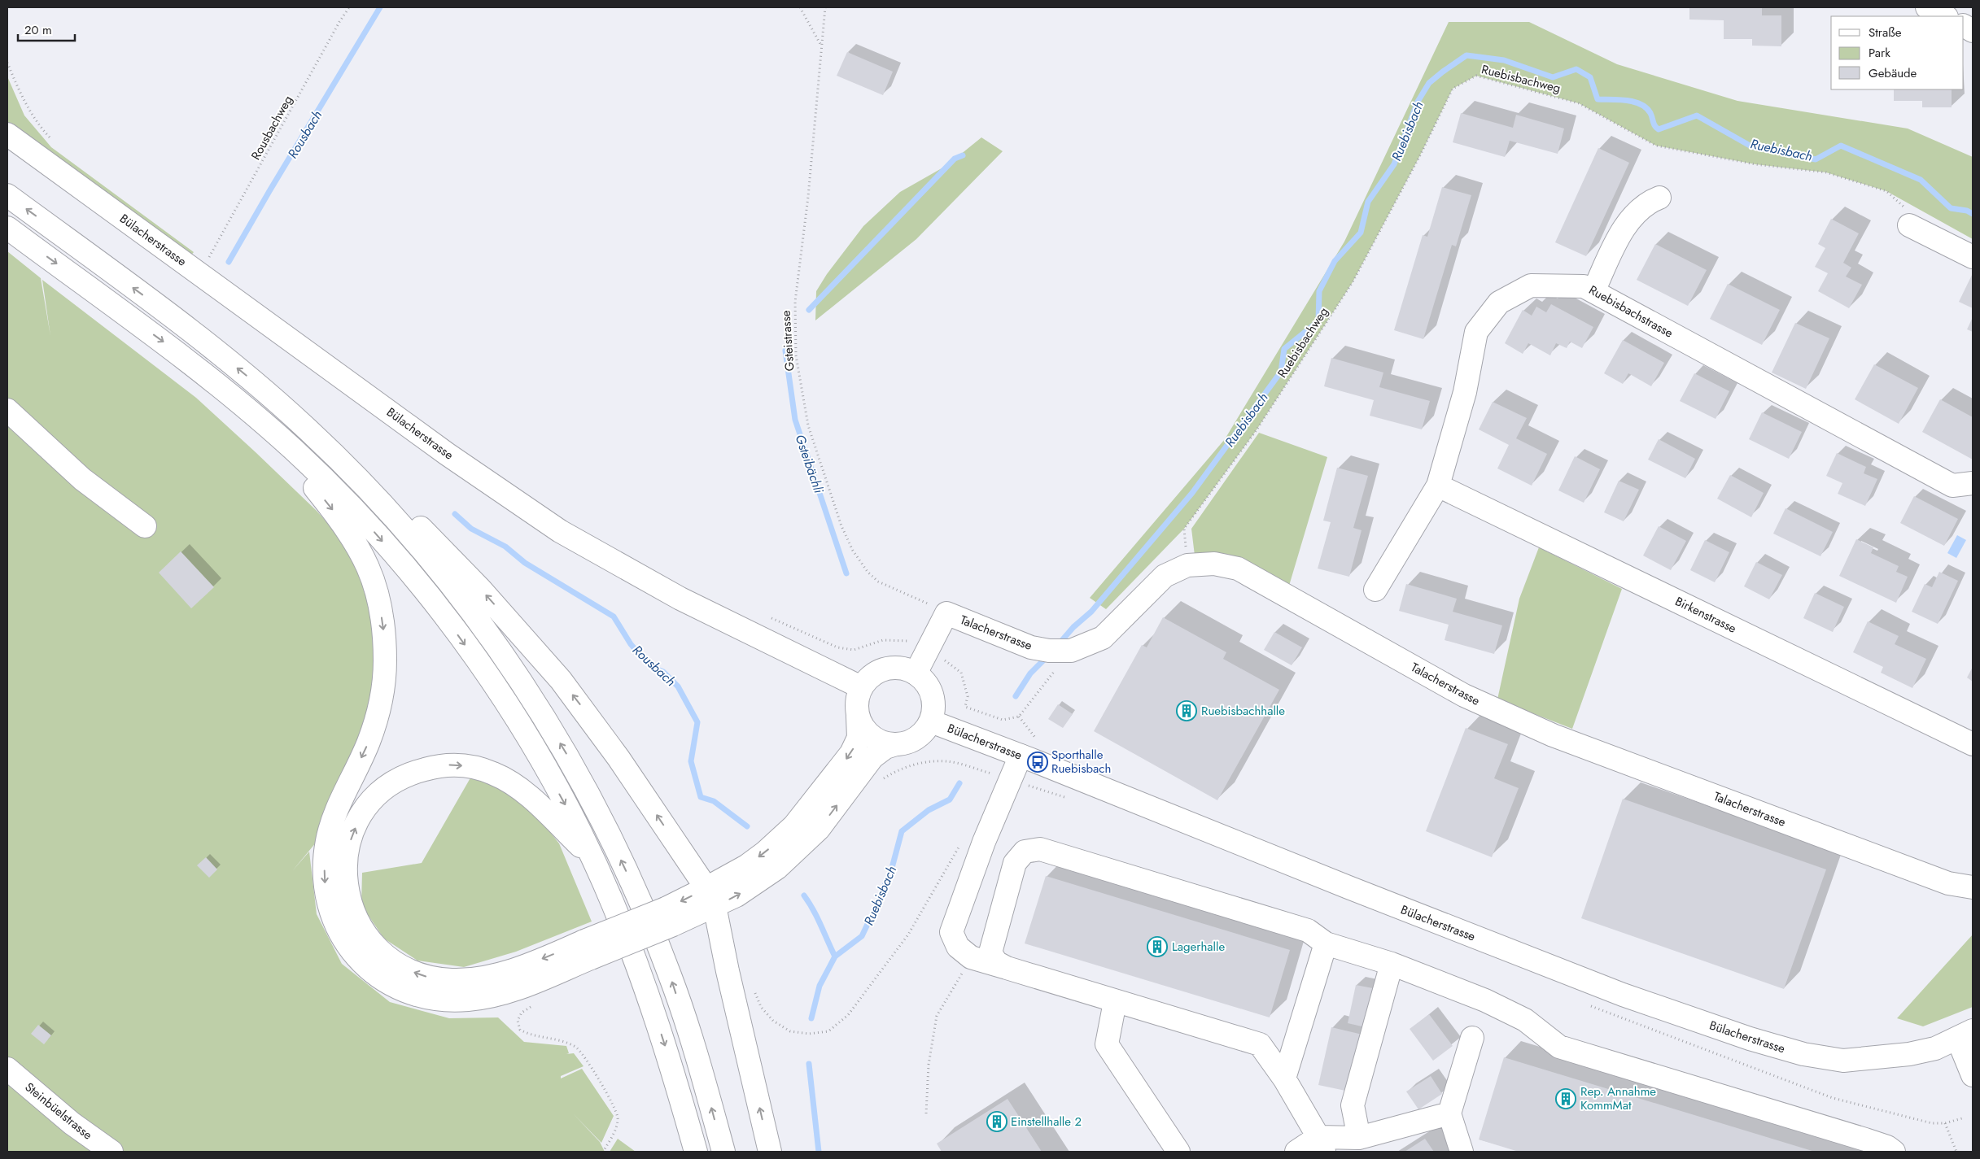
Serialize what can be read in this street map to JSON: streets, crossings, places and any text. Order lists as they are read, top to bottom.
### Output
{
  "streets": {
    "main road": [
      "Bülacherstrasse",
      "Ruebisbachstrasse",
      "Birkenstrasse",
      "Talacherstrasse",
      "Steinbüelstrasse"
    ],
    "path": ["Ruebisbachweg", "Rousbachweg", "Gsteistrasse"]
  },
  "crossings": [
    ["Ruebisbachweg", "Talacherstrasse"],
    ["Ruebisbachstrasse", "Birkenstrasse"],
    ["Gsteistrasse", "Talacherstrasse"]
  ],
  "water": ["Ruebisbach", "Rousbach", "Gsteibächli"],
  "places": {
    "building": [
      "Ruebisbachhalle",
      "Lagerhalle",
      "Rep. Annahme KommMat",
      "Einstellhalle 2"
    ],
    "bus stop": ["Sporthalle Ruebisbach"]
  },
  "legend": ["Straße", "Park", "Gebäude"],
  "scale_bar": "20 m"
}
